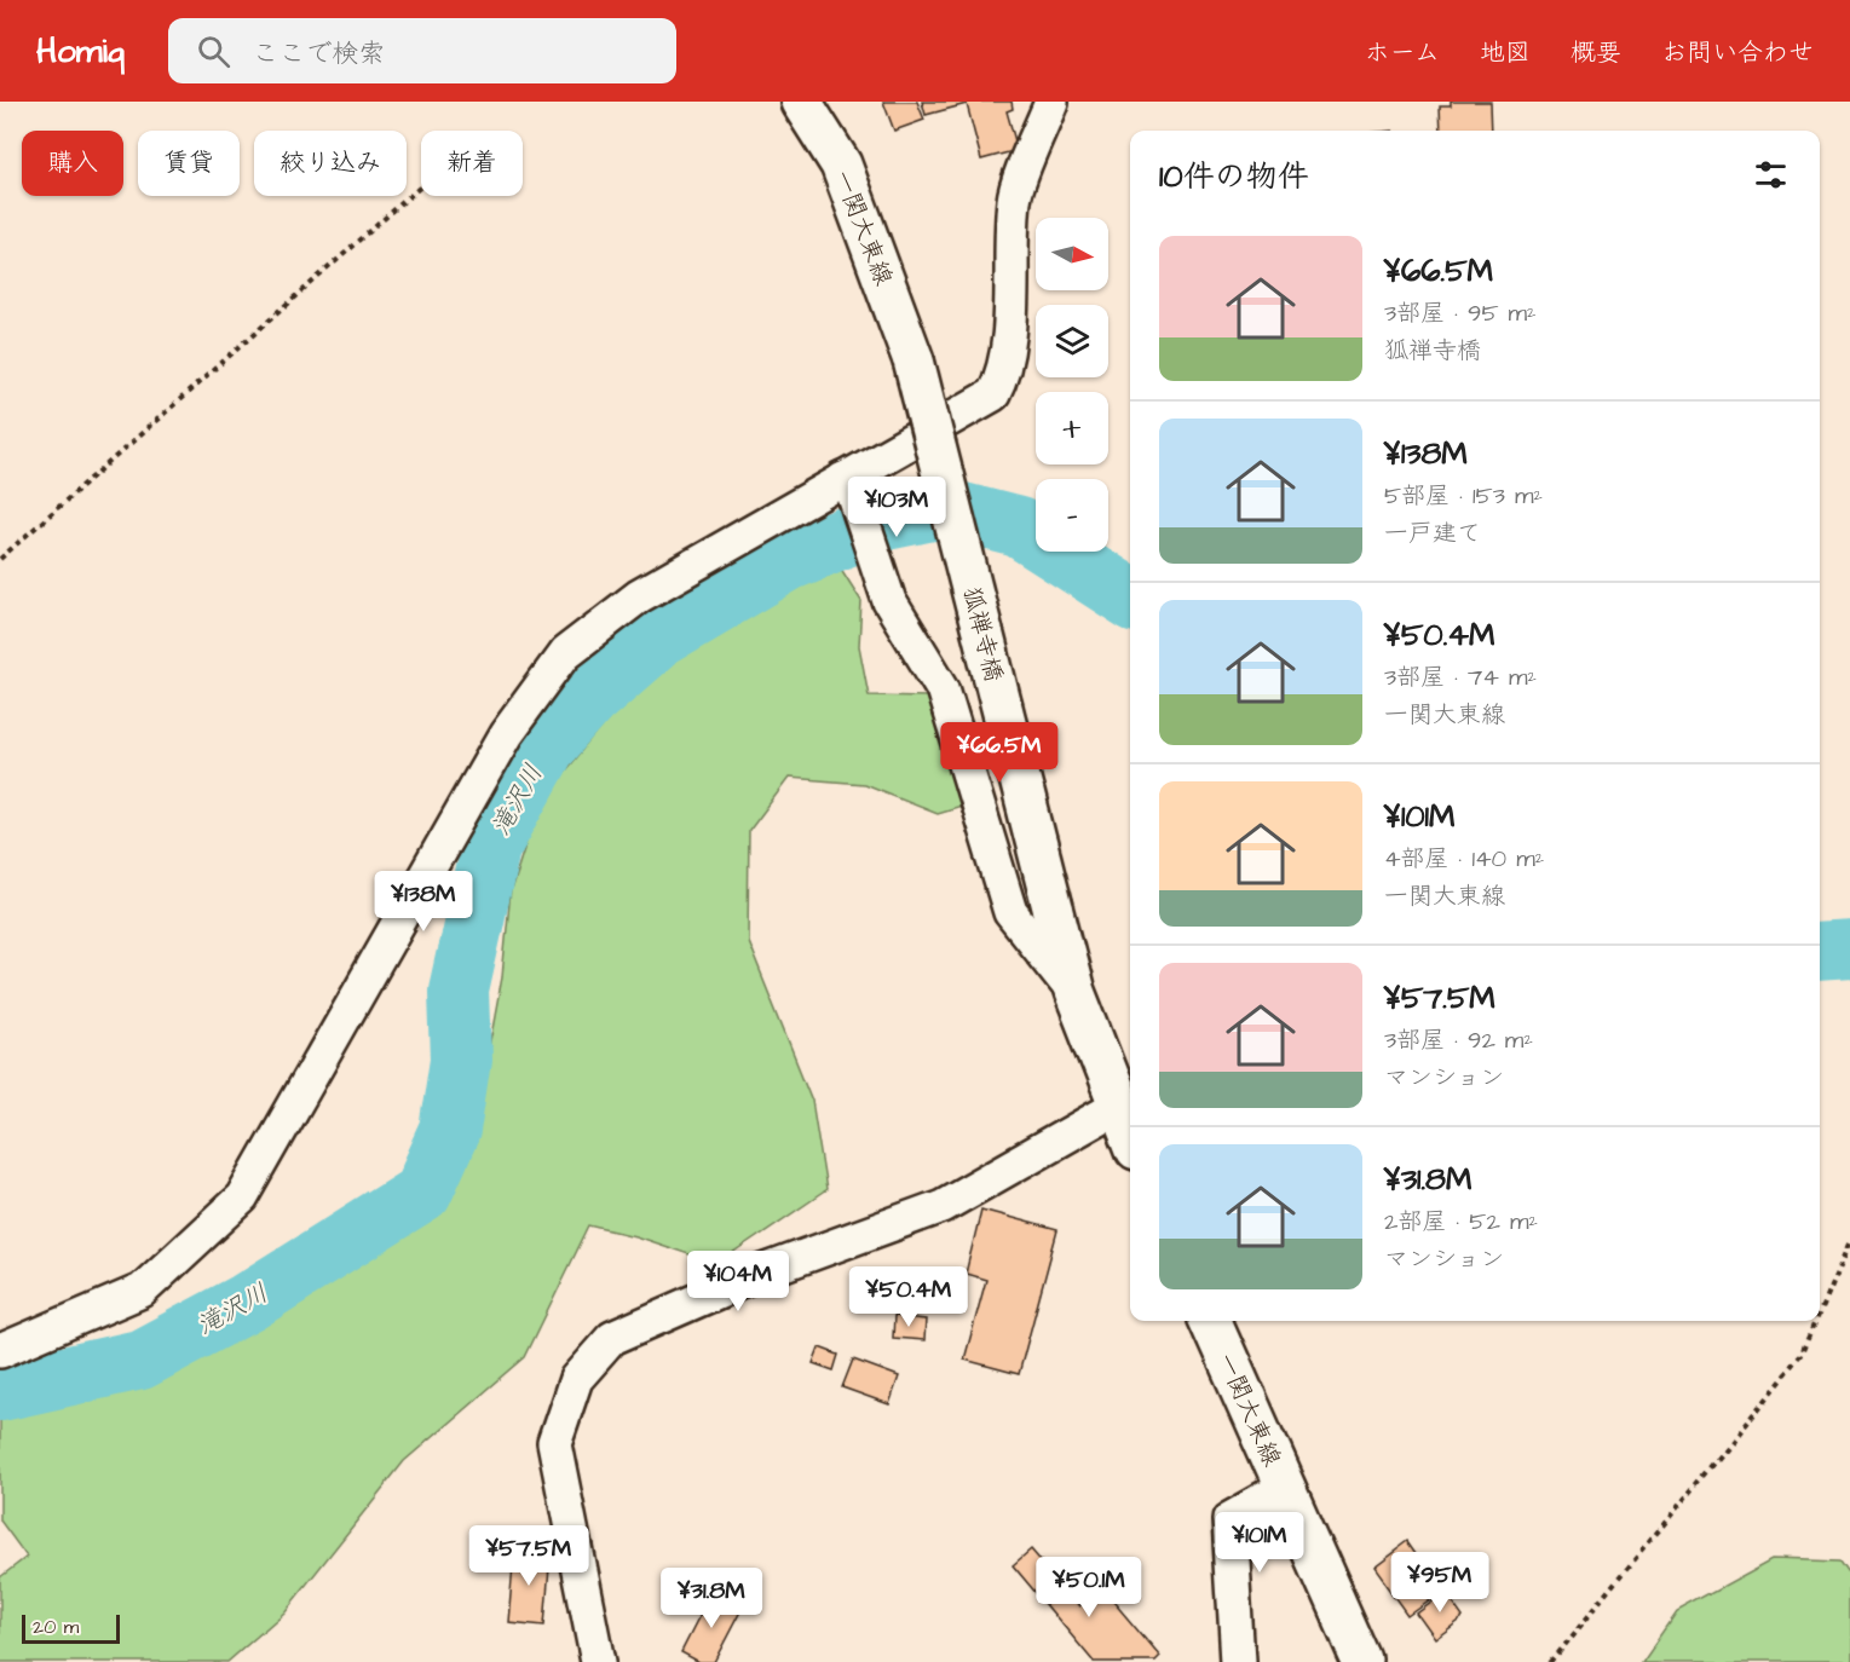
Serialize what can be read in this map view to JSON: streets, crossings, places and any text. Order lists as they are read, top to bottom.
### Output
{
  "streets": {
    "main road": ["一関大東線", "狐禅寺橋"]
  },
  "crossings": [
    ["一関大東線", "狐禅寺橋"]
  ],
  "water": ["滝沢川"],
  "scale_bar": "20 m",
  "north": "right",
  "page": {
    "header": "Homiq",
    "search": "ここで検索",
    "nav": [
      "ホーム",
      "地図",
      "概要",
      "お問い合わせ"
    ],
    "chip": [
      "購入",
      "賃貸",
      "絞り込み",
      "新着"
    ],
    "heading": "10件の物件",
    "map_buttons": ["+", "−"],
    "list": [
      {
        "name": "¥66.5M",
        "note": "3部屋 · 95 m² · 狐禅寺橋"
      },
      {
        "name": "¥138M",
        "note": "5部屋 · 153 m² · 一戸建て"
      },
      {
        "name": "¥50.4M",
        "note": "3部屋 · 74 m² · 一関大東線"
      },
      {
        "name": "¥101M",
        "note": "4部屋 · 140 m² · 一関大東線"
      },
      {
        "name": "¥57.5M",
        "note": "3部屋 · 92 m² · マンション"
      },
      {
        "name": "¥31.8M",
        "note": "2部屋 · 52 m² · マンション"
      }
    ],
    "price": [
      "¥103M",
      "¥66.5M",
      "¥138M",
      "¥104M",
      "¥50.4M",
      "¥101M",
      "¥57.5M",
      "¥95M",
      "¥50.1M",
      "¥31.8M"
    ],
    "scale": "20 m"
  }
}
